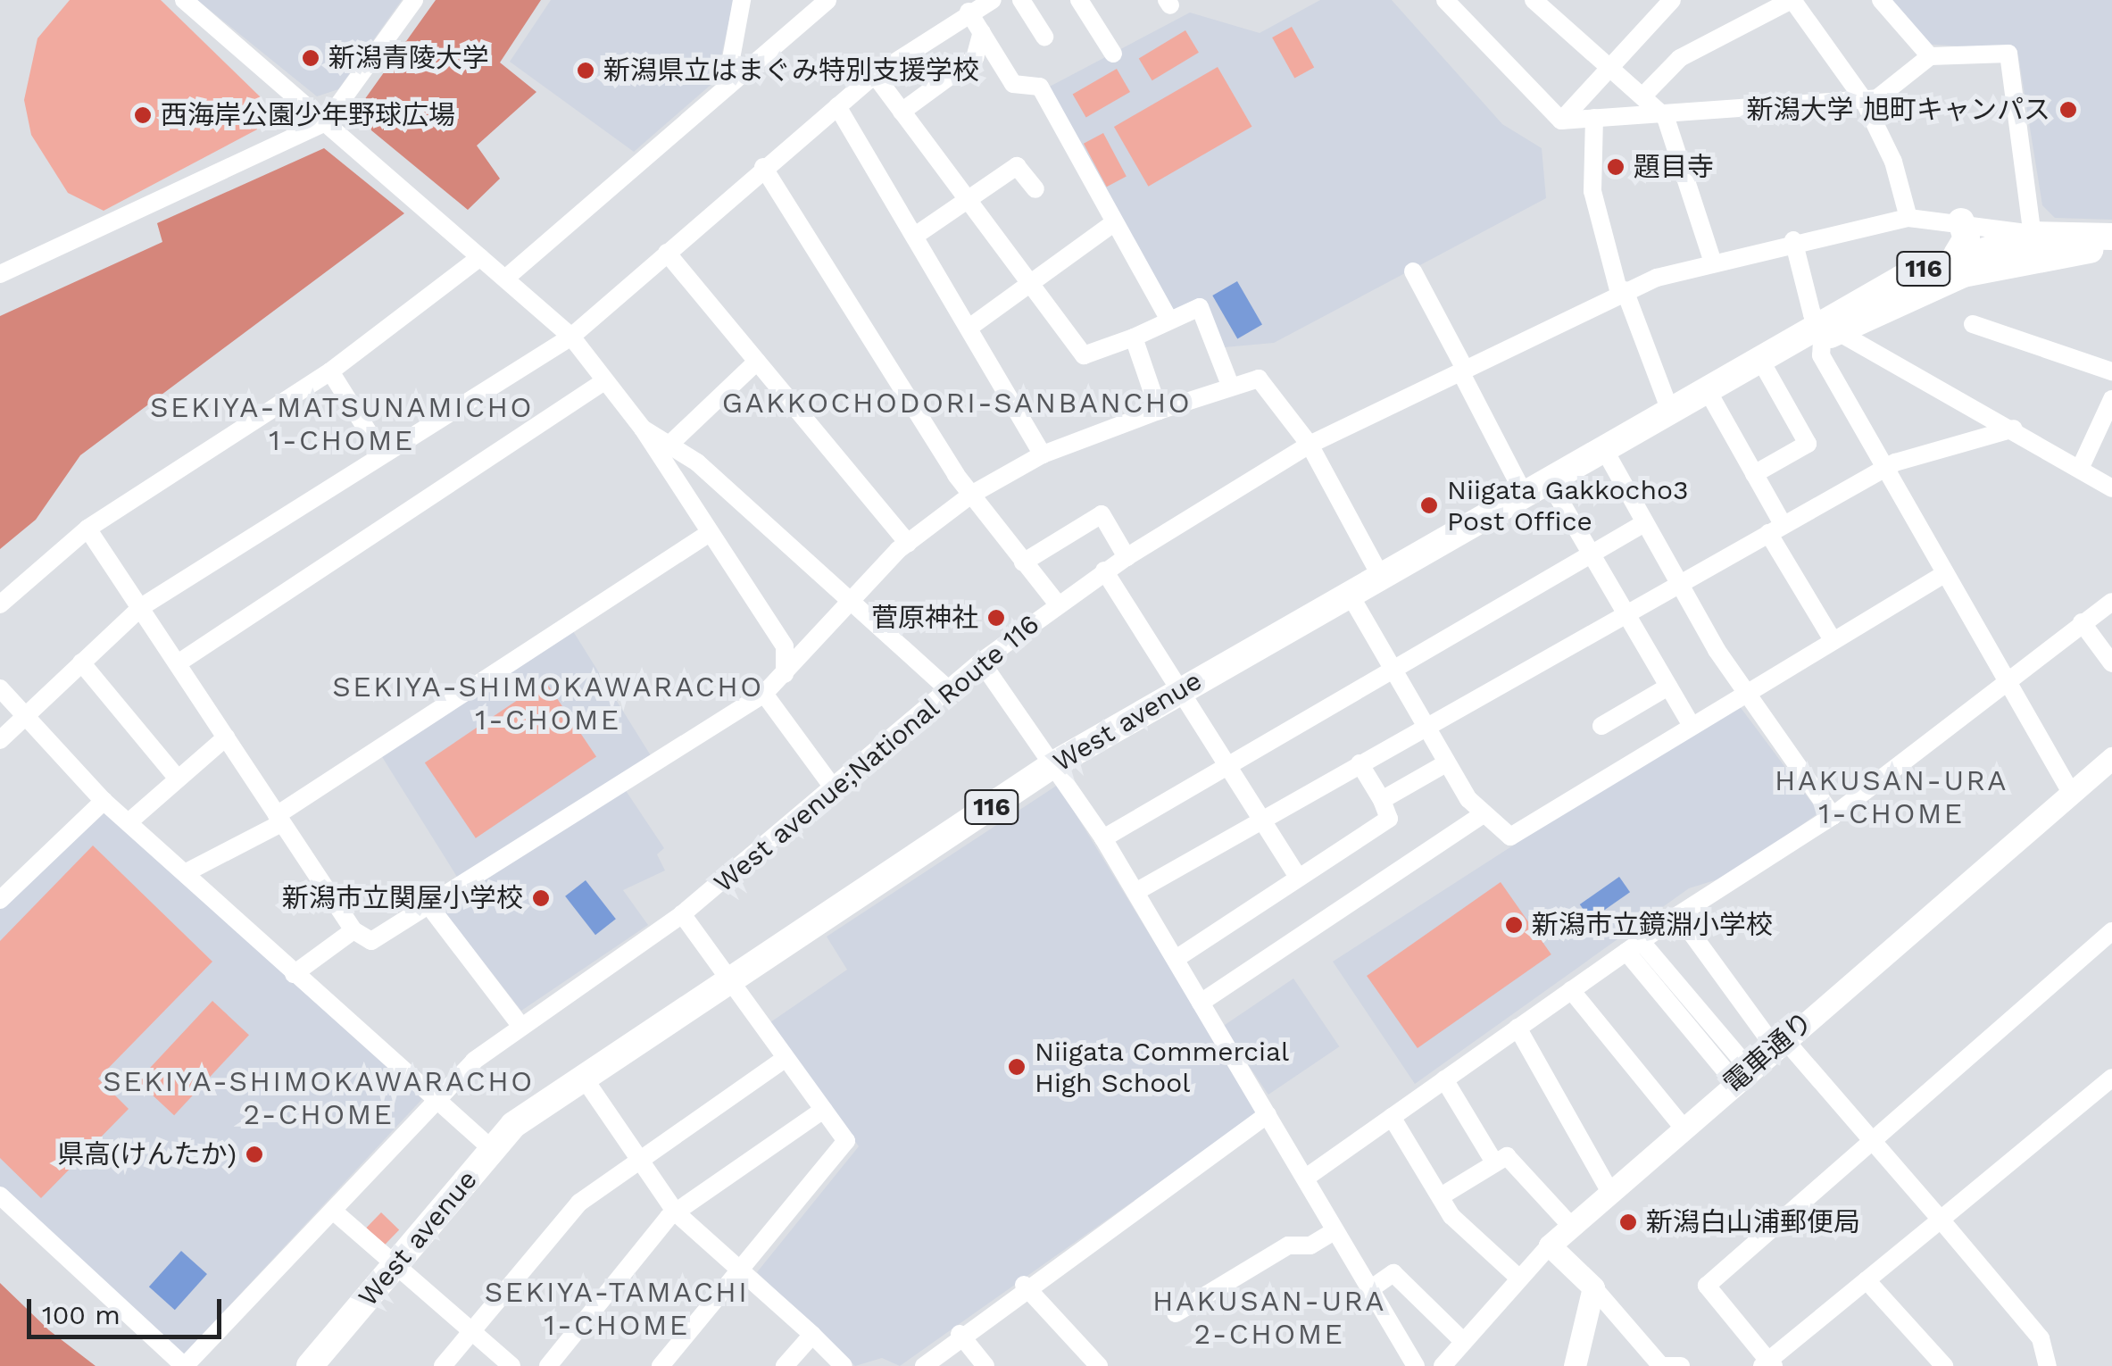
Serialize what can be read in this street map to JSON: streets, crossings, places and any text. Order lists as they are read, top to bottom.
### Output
{
  "streets": {
    "highway": ["116", "West avenue"],
    "main road": ["電車通り"],
    "street": ["West avenue;National Route 116"]
  },
  "crossings": [
    ["West avenue", "West avenue;National Route 116"]
  ],
  "districts": [
    "GAKKOCHODORI-SANBANCHO",
    "SEKIYA-MATSUNAMICHO 1-CHOME",
    "SEKIYA-SHIMOKAWARACHO 1-CHOME",
    "HAKUSAN-URA 1-CHOME",
    "SEKIYA-SHIMOKAWARACHO 2-CHOME",
    "SEKIYA-TAMACHI 1-CHOME",
    "HAKUSAN-URA 2-CHOME"
  ],
  "places": [
    "新潟青陵大学",
    "新潟県立はまぐみ特別支援学校",
    "新潟大学 旭町キャンパス",
    "西海岸公園少年野球広場",
    "題目寺",
    "Niigata Gakkocho3 Post Office",
    "菅原神社",
    "新潟市立関屋小学校",
    "新潟市立鏡淵小学校",
    "Niigata Commercial High School",
    "県高(けんたか)",
    "新潟白山浦郵便局"
  ],
  "scale_bar": "100 m"
}
